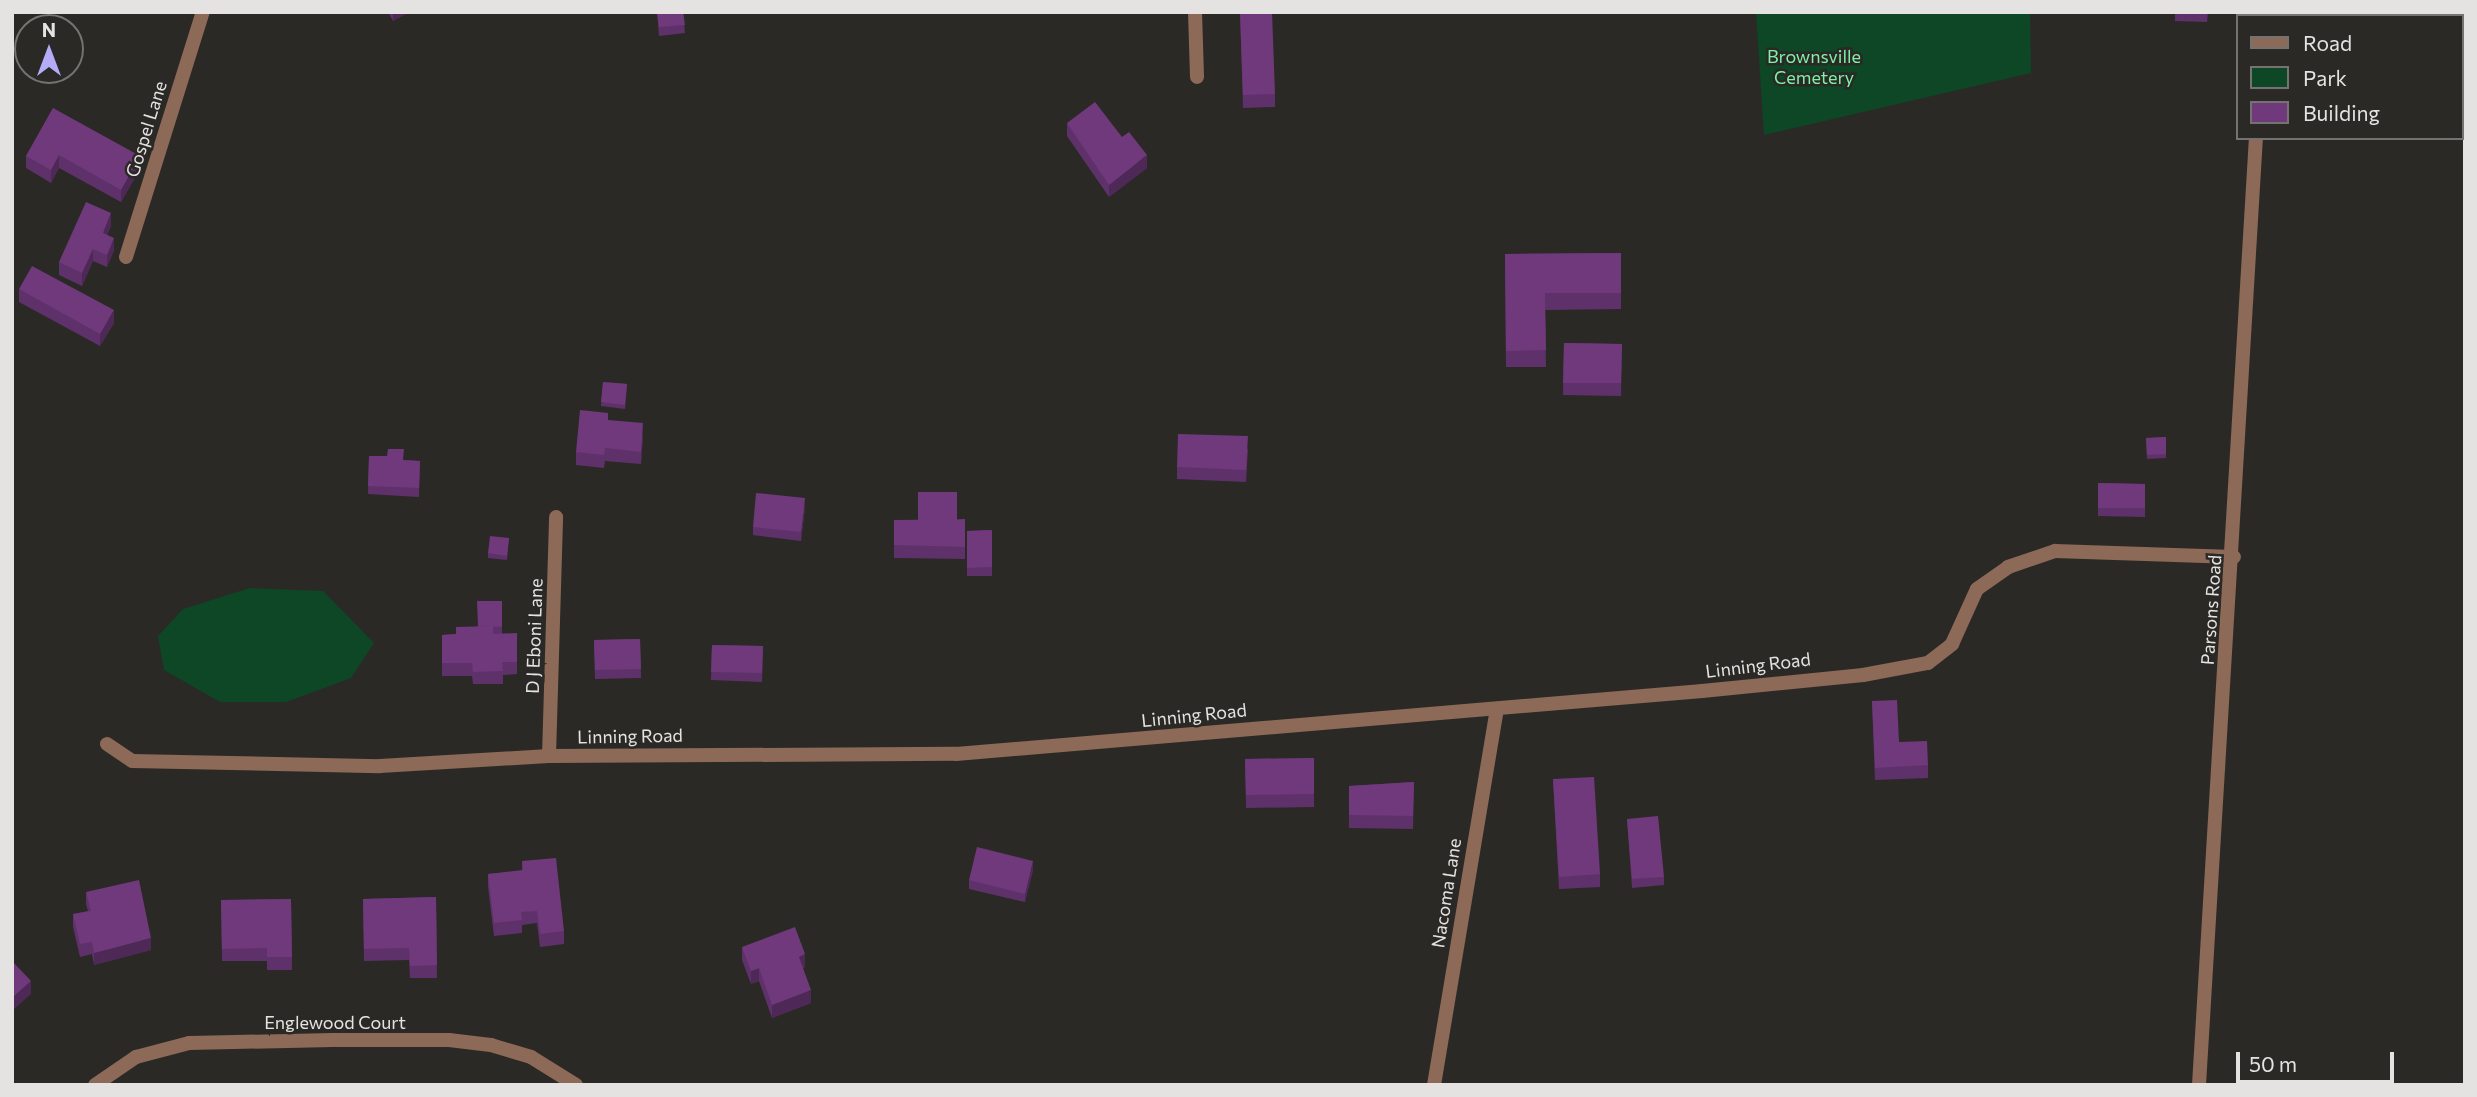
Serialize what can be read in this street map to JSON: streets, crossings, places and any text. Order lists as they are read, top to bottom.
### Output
{
  "streets": {
    "street": [
      "Gospel Lane",
      "Parsons Road",
      "D J Eboni Lane",
      "Linning Road",
      "Nacoma Lane",
      "Englewood Court"
    ]
  },
  "crossings": [
    ["Parsons Road", "Linning Road"],
    ["D J Eboni Lane", "Linning Road"],
    ["Linning Road", "Nacoma Lane"]
  ],
  "parks": ["Brownsville Cemetery"],
  "legend": ["Road", "Park", "Building"],
  "scale_bar": "50 m",
  "north": "top"
}
